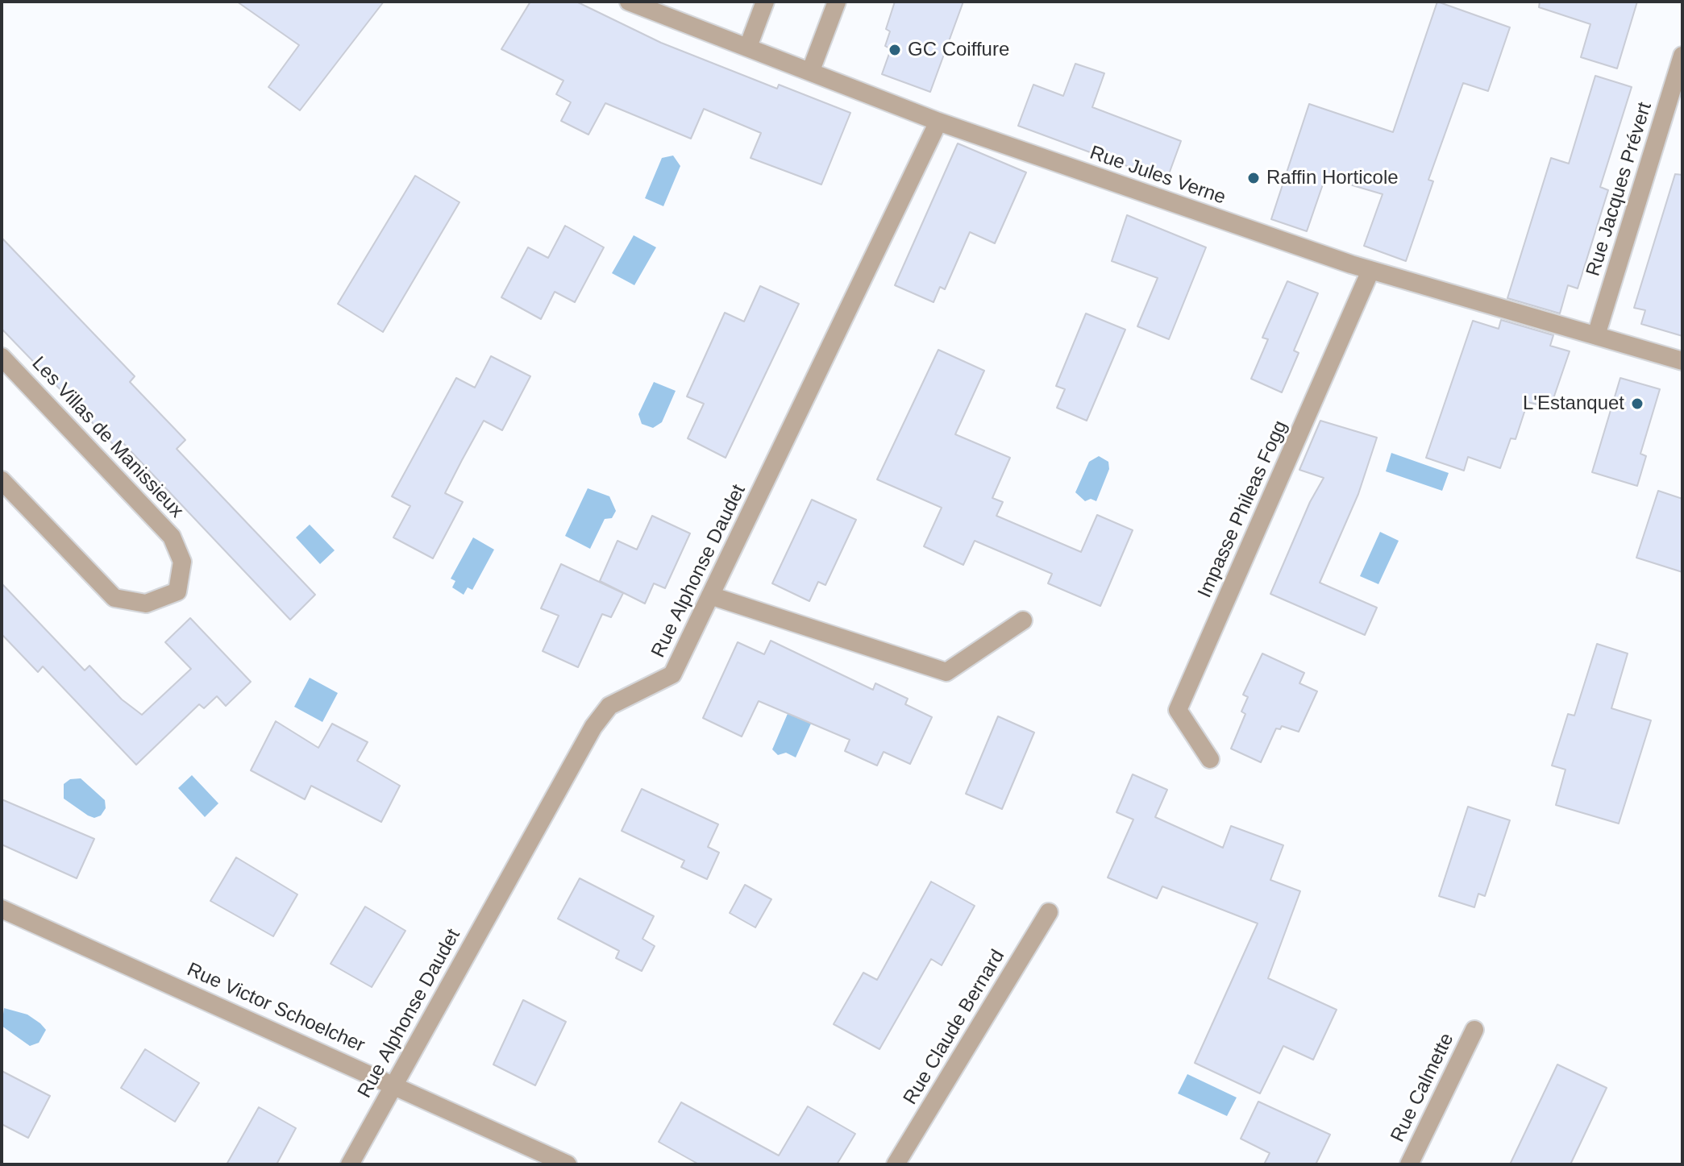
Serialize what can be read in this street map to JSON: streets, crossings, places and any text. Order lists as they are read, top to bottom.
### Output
{
  "streets": {
    "street": [
      "Rue Jules Verne",
      "Rue Jacques Prévert",
      "Les Villas de Manissieux",
      "Impasse Phileas Fogg",
      "Rue Alphonse Daudet",
      "Rue Victor Schoelcher",
      "Rue Claude Bernard",
      "Rue Calmette"
    ]
  },
  "crossings": [
    ["Rue Jules Verne", "Rue Jacques Prévert"],
    ["Rue Jules Verne", "Impasse Phileas Fogg"],
    ["Rue Jules Verne", "Rue Alphonse Daudet"],
    ["Rue Alphonse Daudet", "Rue Victor Schoelcher"]
  ],
  "places": ["GC Coiffure", "Raffin Horticole", "L'Estanquet"]
}
